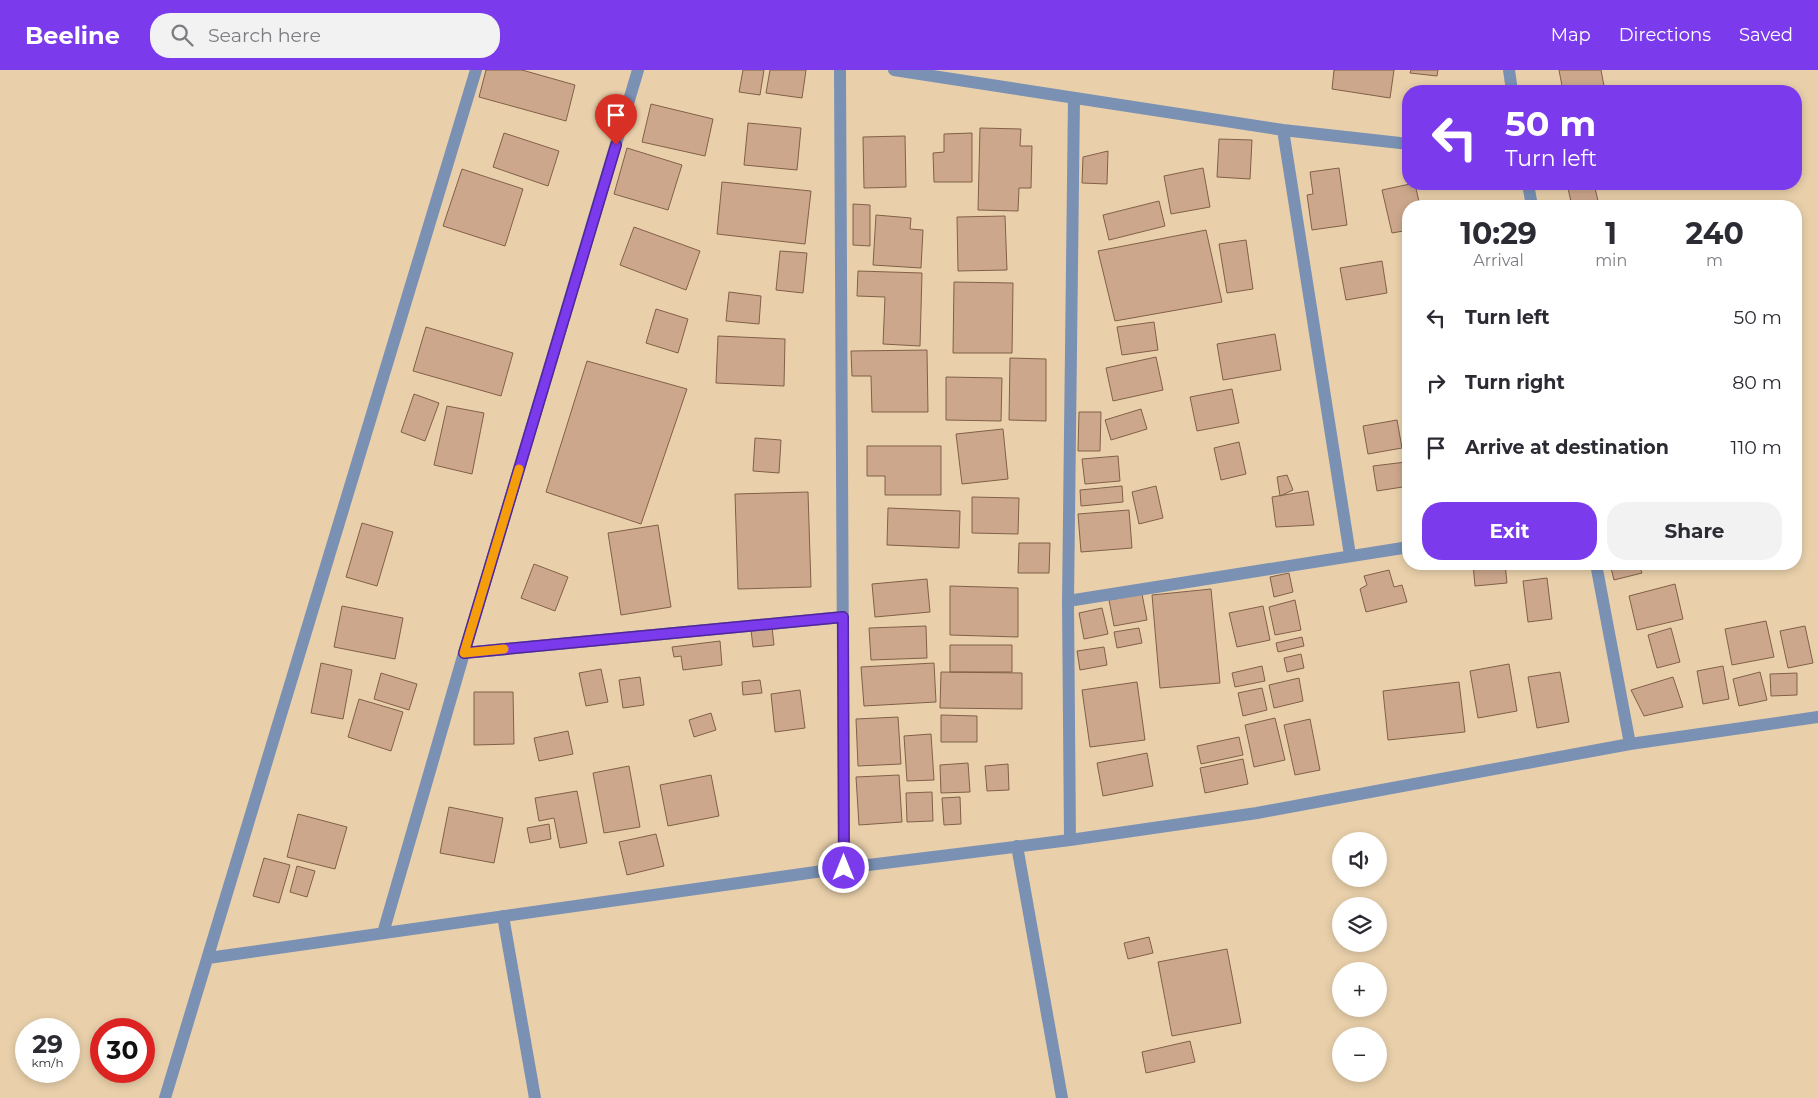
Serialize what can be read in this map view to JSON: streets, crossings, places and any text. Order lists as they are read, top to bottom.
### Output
{
  "page": {
    "header": "Beeline",
    "search": "Search here",
    "nav": ["Map", "Directions", "Saved"],
    "turn": ["50 m", "Turn left"],
    "eta": [
      "10:29",
      "Arrival",
      "1",
      "min",
      "240",
      "m"
    ],
    "list": [
      {
        "name": "Turn left",
        "value": "50 m"
      },
      {
        "name": "Turn right",
        "value": "80 m"
      },
      {
        "name": "Arrive at destination",
        "value": "110 m"
      }
    ],
    "buttons": ["Exit", "Share"],
    "map_buttons": ["+", "−"],
    "speed": "29 km/h",
    "limit": "30"
  }
}
